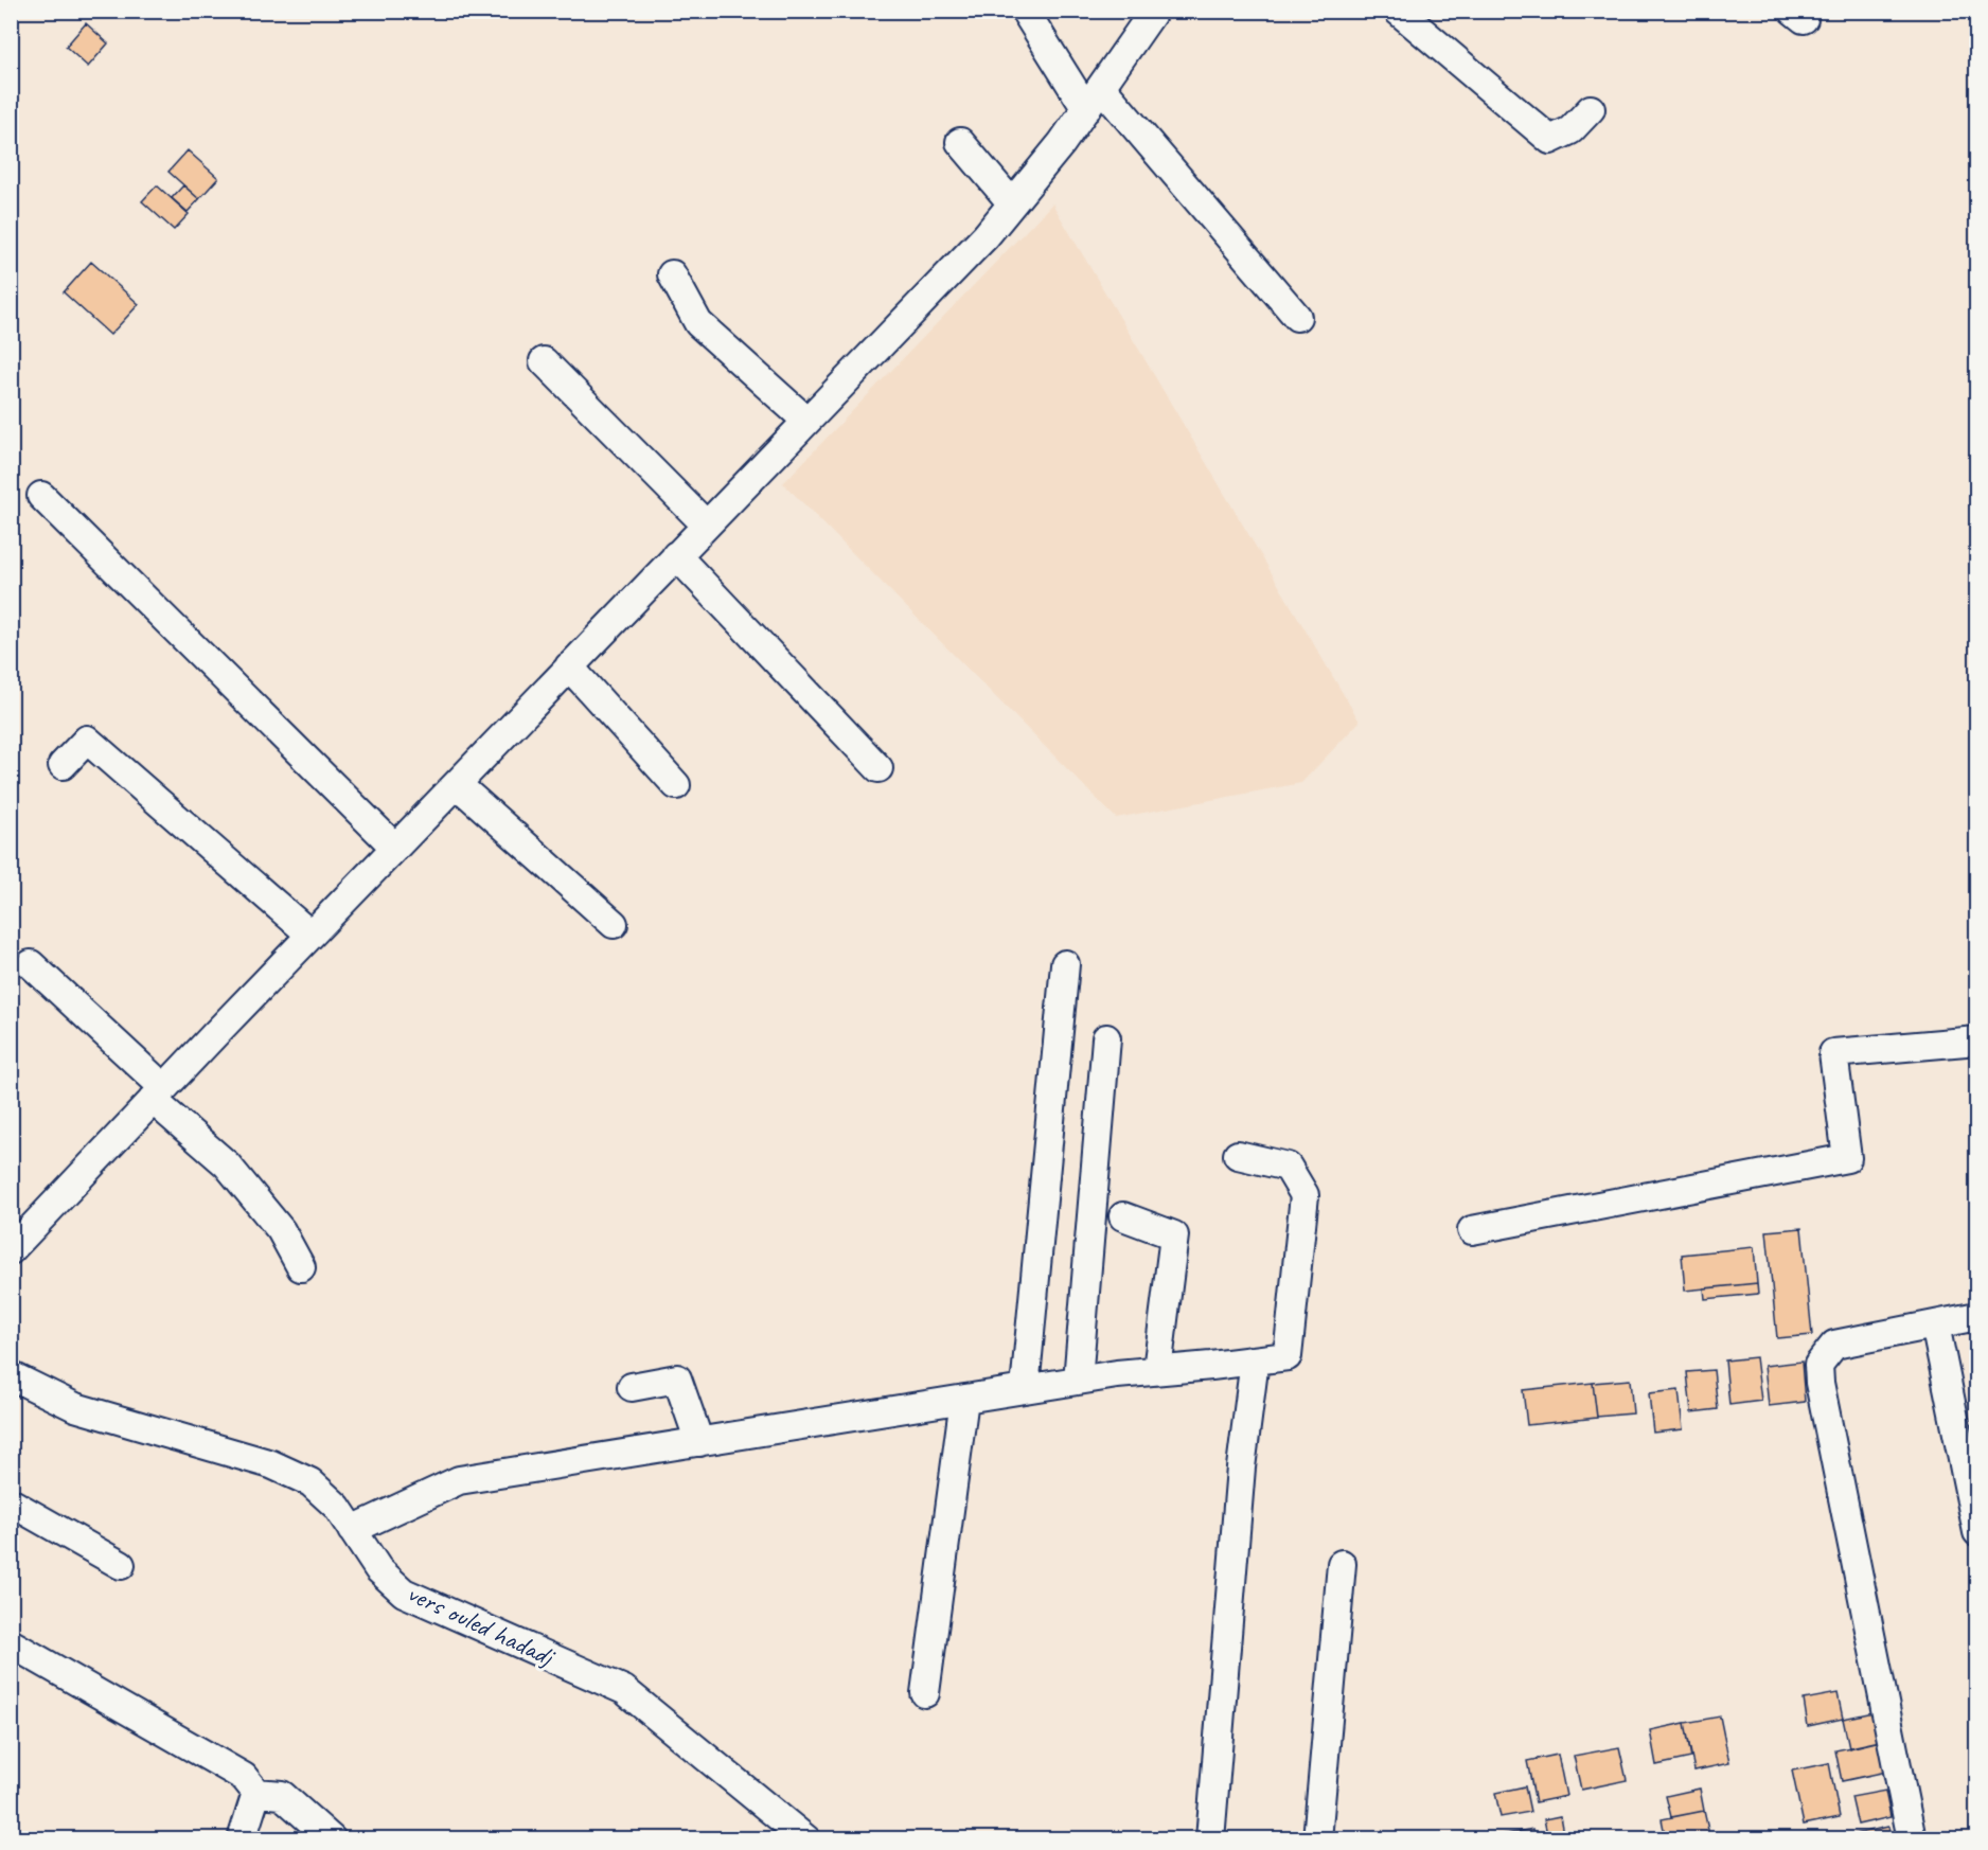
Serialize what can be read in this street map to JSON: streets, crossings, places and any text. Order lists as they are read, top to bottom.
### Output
{
  "streets": {
    "street": ["vers ouled hadadj"]
  }
}
